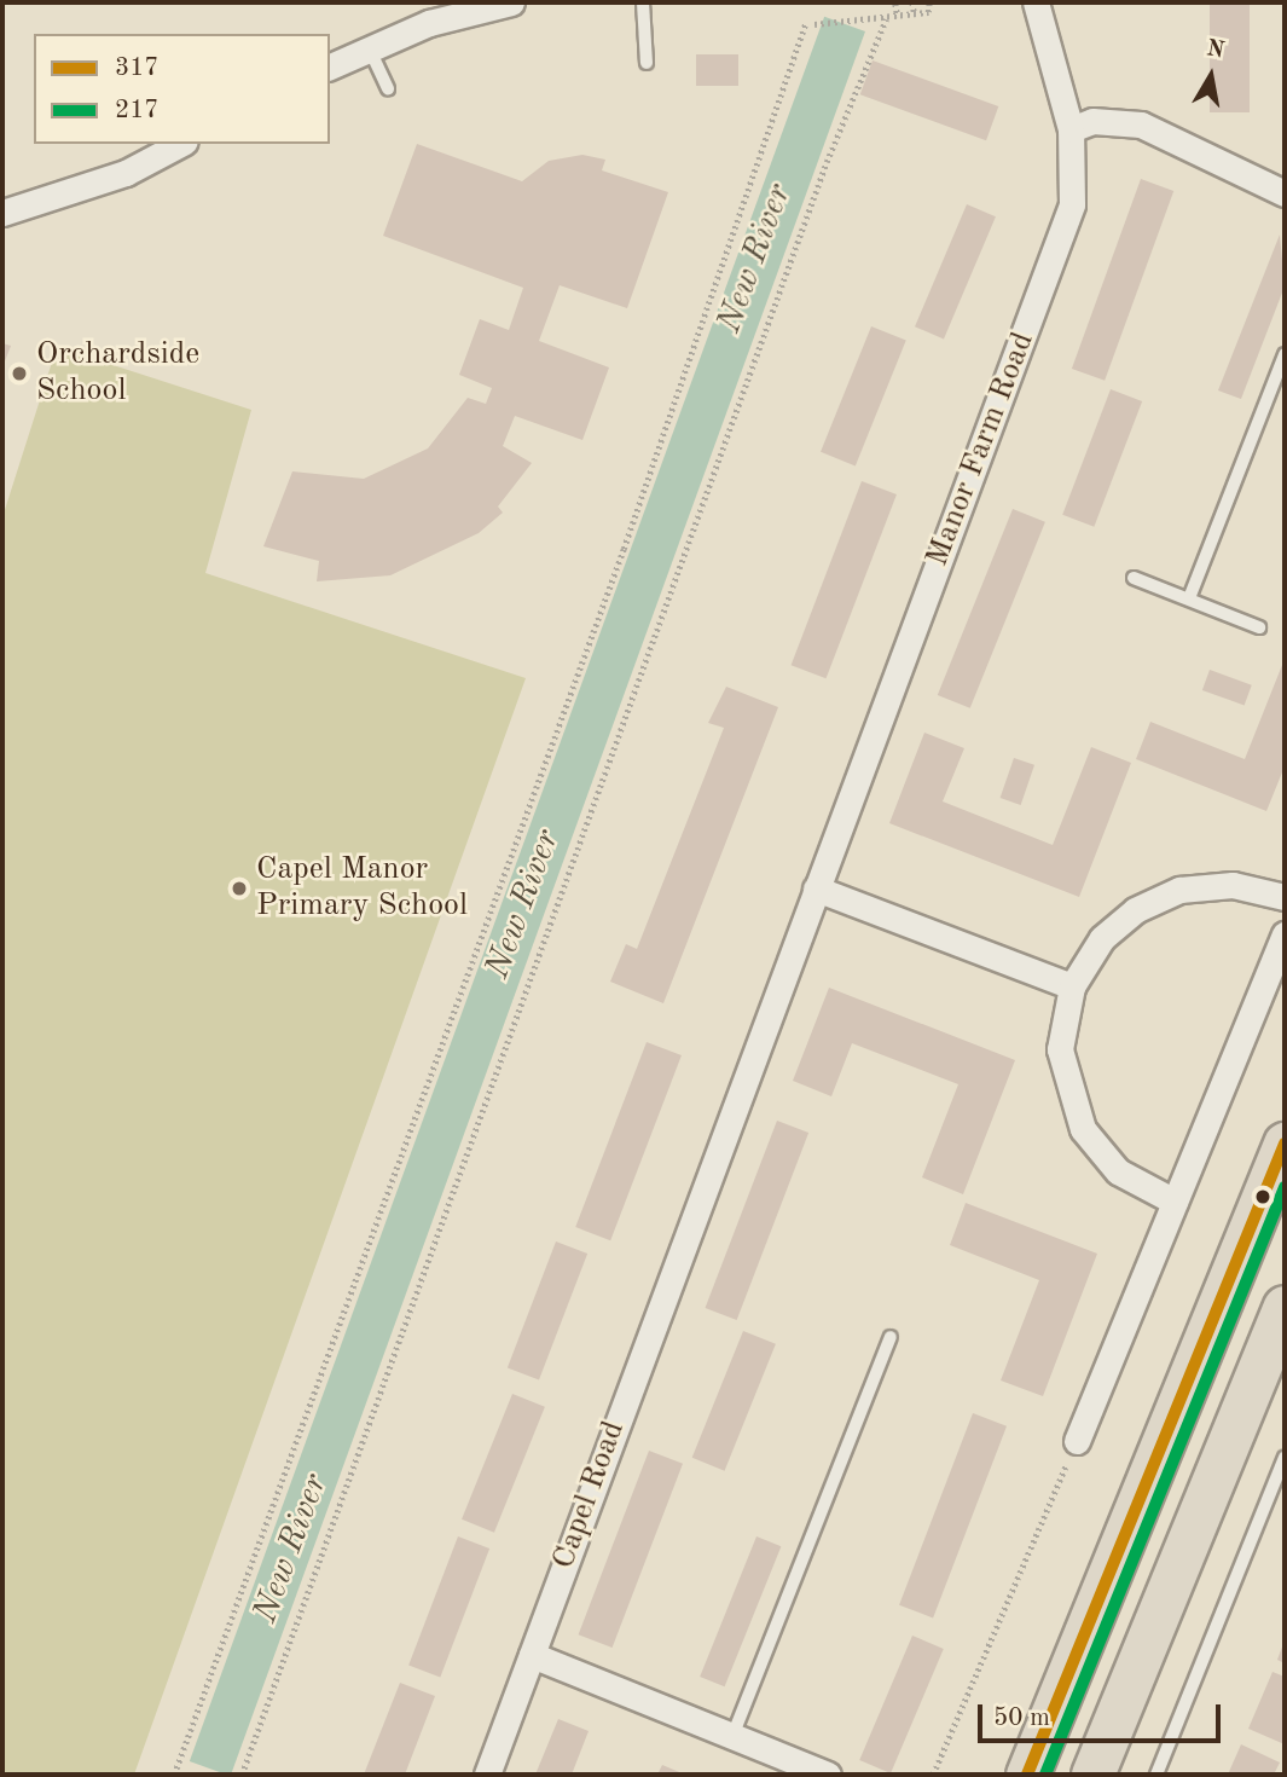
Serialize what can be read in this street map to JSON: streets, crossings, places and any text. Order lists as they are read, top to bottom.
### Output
{
  "streets": {
    "street": ["Manor Farm Road", "Capel Road"]
  },
  "crossings": [
    ["Manor Farm Road", "Capel Road"]
  ],
  "water": ["New River"],
  "places": ["Orchardside School", "Capel Manor Primary School"],
  "lines": ["transit line 317", "transit line 217"],
  "legend": ["317", "217"],
  "scale_bar": "50 m",
  "north": "top"
}
